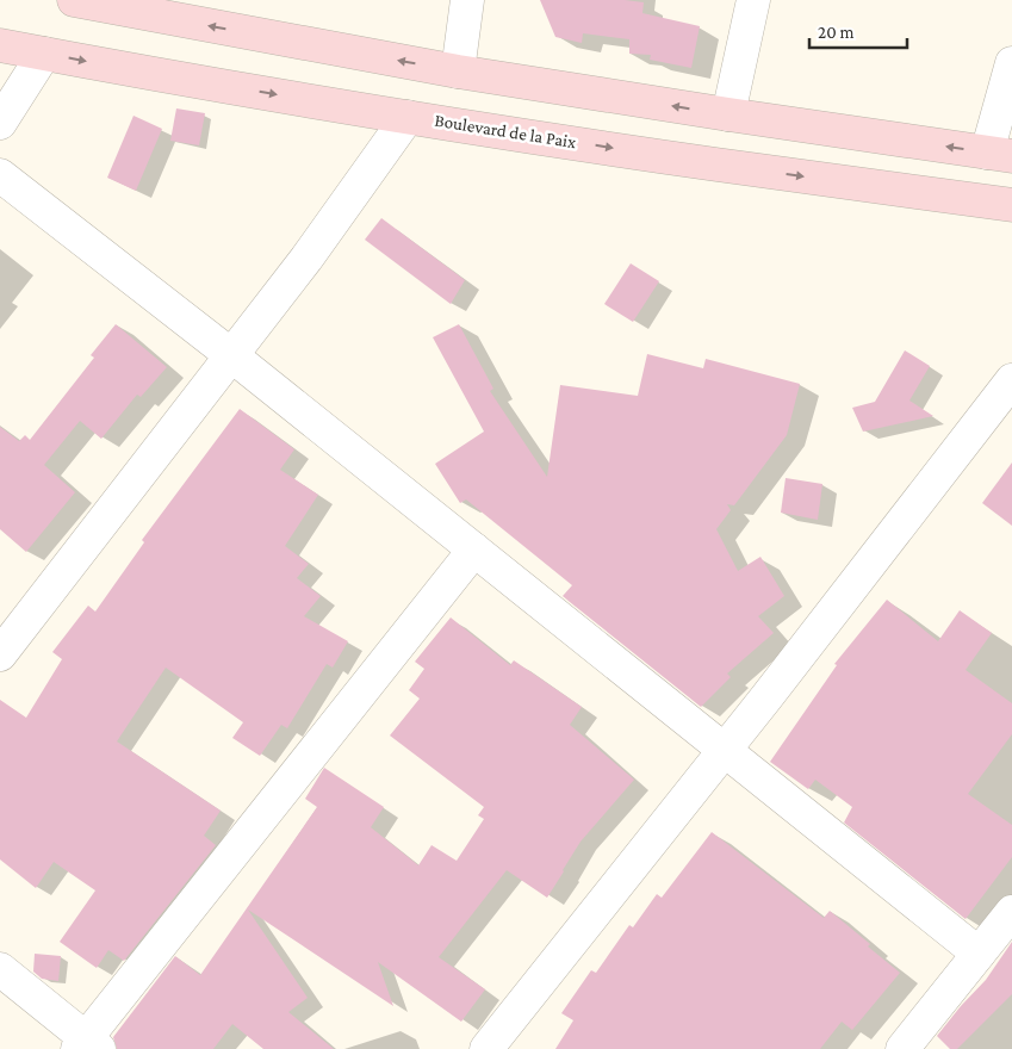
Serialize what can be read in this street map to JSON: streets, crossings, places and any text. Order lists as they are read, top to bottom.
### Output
{
  "streets": {
    "main road": ["Boulevard de la Paix"]
  },
  "scale_bar": "20 m"
}
